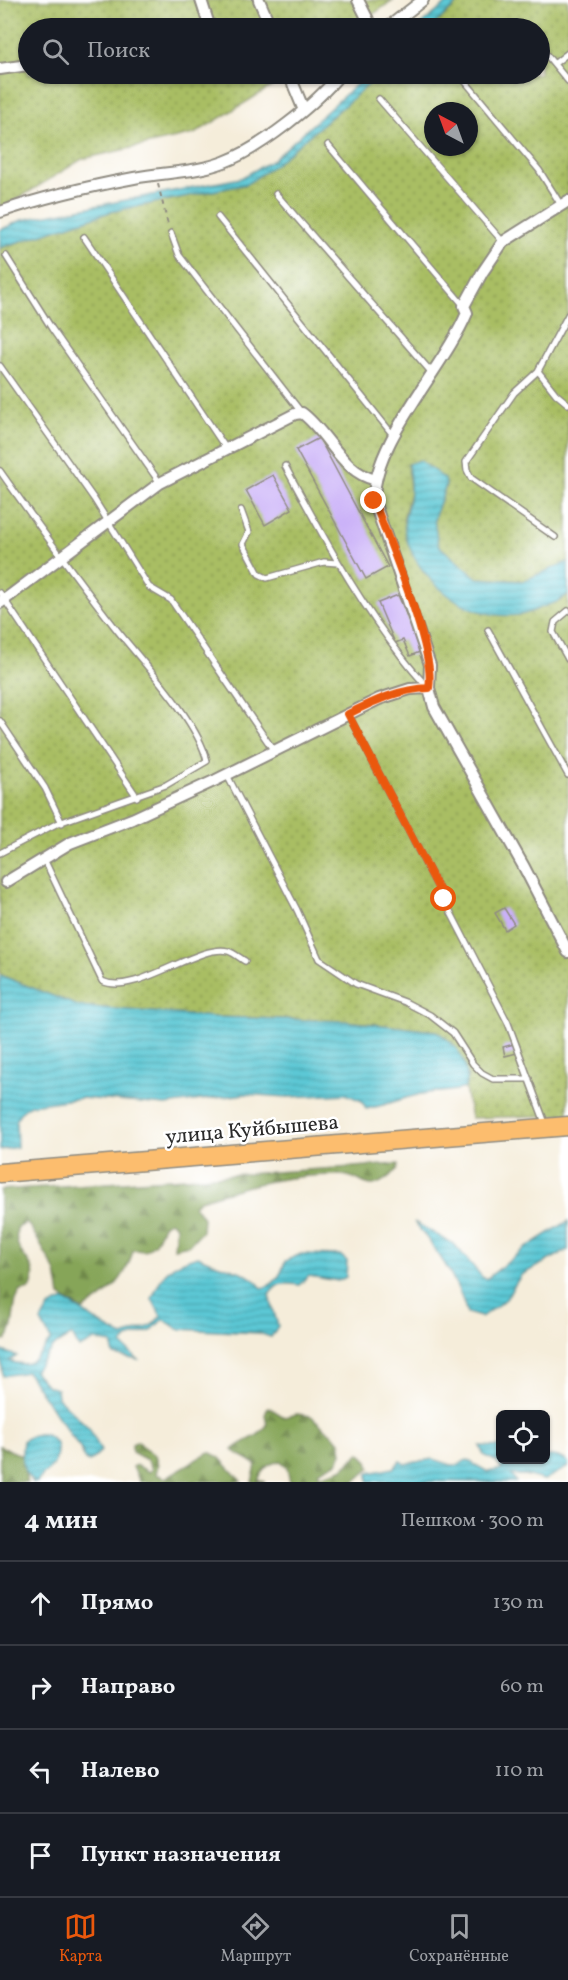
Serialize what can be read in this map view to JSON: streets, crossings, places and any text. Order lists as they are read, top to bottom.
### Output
{
  "streets": {
    "highway": ["улица Куйбышева"]
  },
  "north": "top left",
  "page": {
    "search": "Поиск",
    "heading": ["4 мин", "Пешком · 300 m"],
    "list": [
      ["Прямо", "130 m"],
      ["Направо", "60 m"],
      ["Налево", "110 m"],
      "Пункт назначения"
    ],
    "nav": ["Карта", "Маршрут", "Сохранённые"]
  }
}
